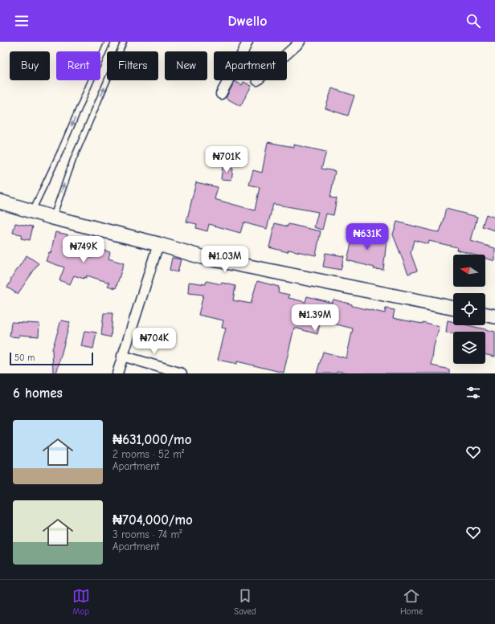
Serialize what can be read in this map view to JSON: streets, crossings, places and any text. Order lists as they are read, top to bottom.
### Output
{
  "scale_bar": "50 m",
  "north": "left",
  "page": {
    "header": "Dwello",
    "chip": [
      "Buy",
      "Rent",
      "Filters",
      "New",
      "Apartment"
    ],
    "price": [
      "₦701K",
      "₦631K",
      "₦749K",
      "₦1.03M",
      "₦1.39M",
      "₦704K"
    ],
    "scale": "50 m",
    "heading": "6 homes",
    "list": [
      {
        "name": "₦631,000/mo",
        "note": "2 rooms · 52 m² · Apartment"
      },
      {
        "name": "₦704,000/mo",
        "note": "3 rooms · 74 m² · Apartment"
      }
    ],
    "tabs": ["Map", "Saved", "Home"]
  }
}
